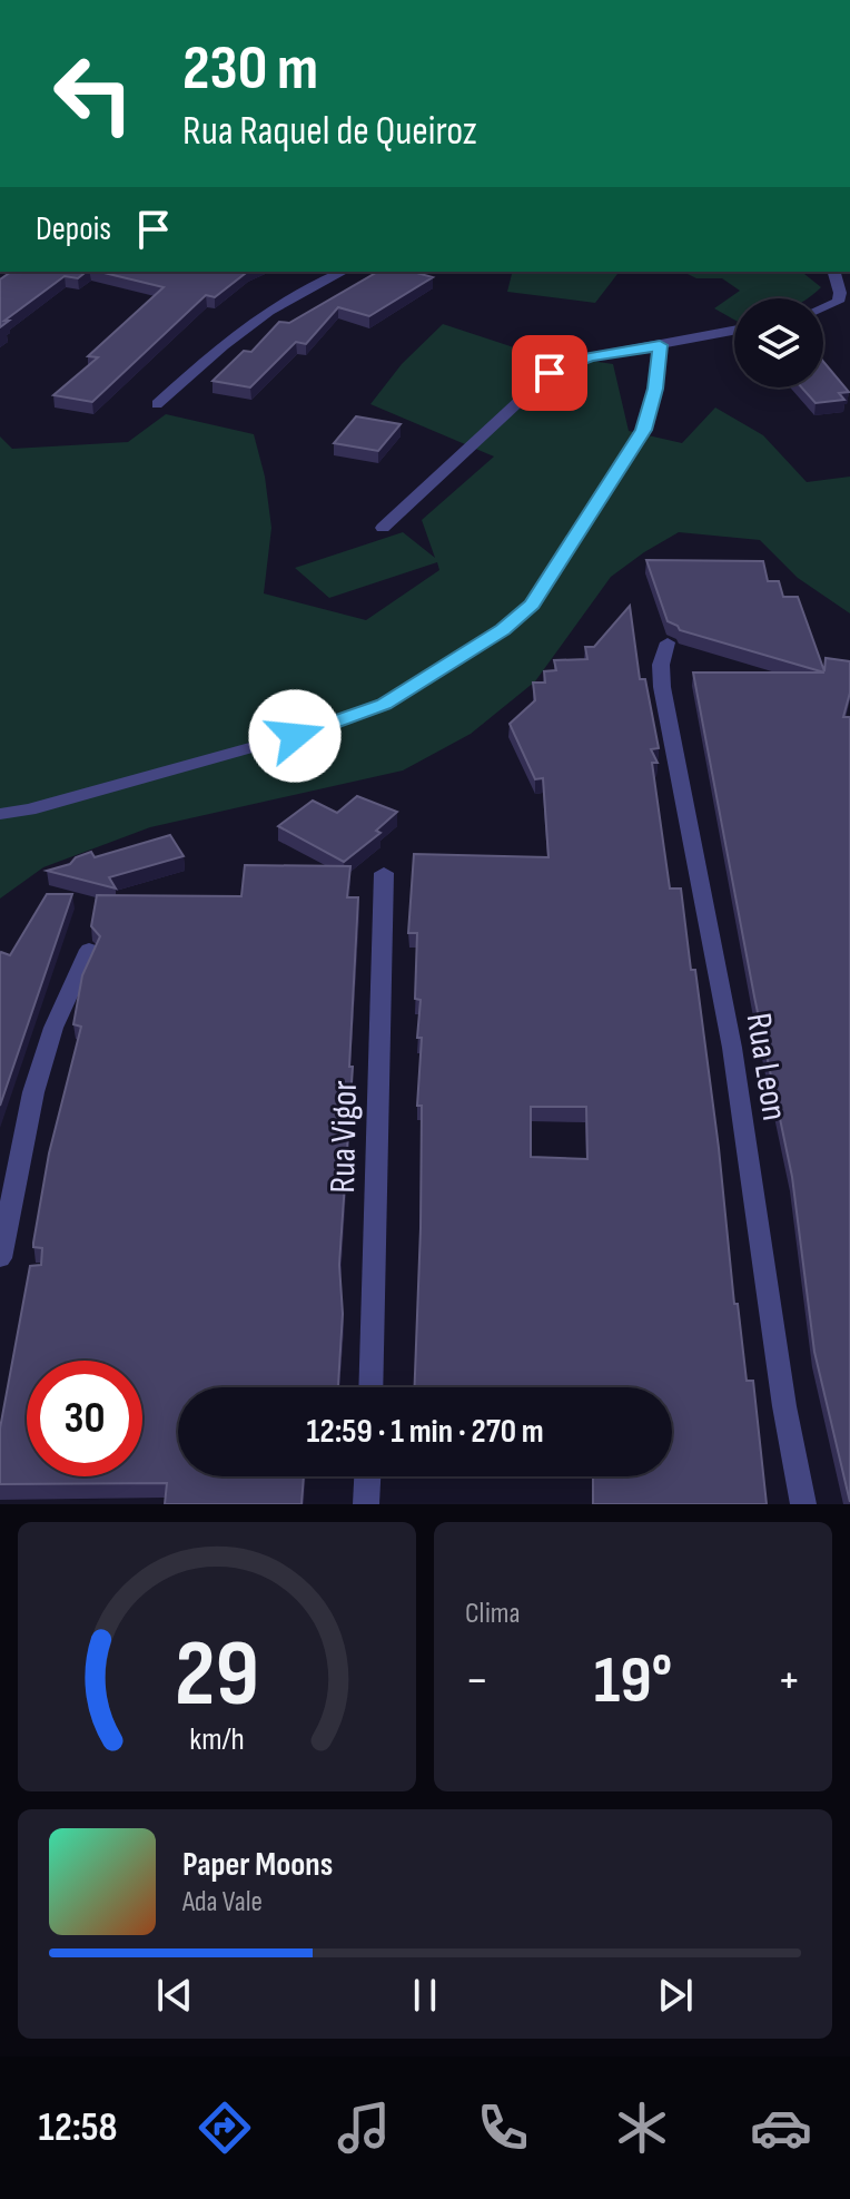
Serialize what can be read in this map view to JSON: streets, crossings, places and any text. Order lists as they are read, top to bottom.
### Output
{
  "streets": {
    "street": ["Rua Leon", "Rua Vigor"]
  },
  "page": {
    "turn": ["230 m", "Rua Raquel de Queiroz"],
    "then": "Depois",
    "limit": "30",
    "trip": "12:59 · 1 min · 270 m",
    "tile": "Clima",
    "heat": ["−", "19°", "+"],
    "song": ["Paper Moons", "Ada Vale"],
    "tabs": "12:58",
    "gauge": ["29", "km/h"]
  }
}
